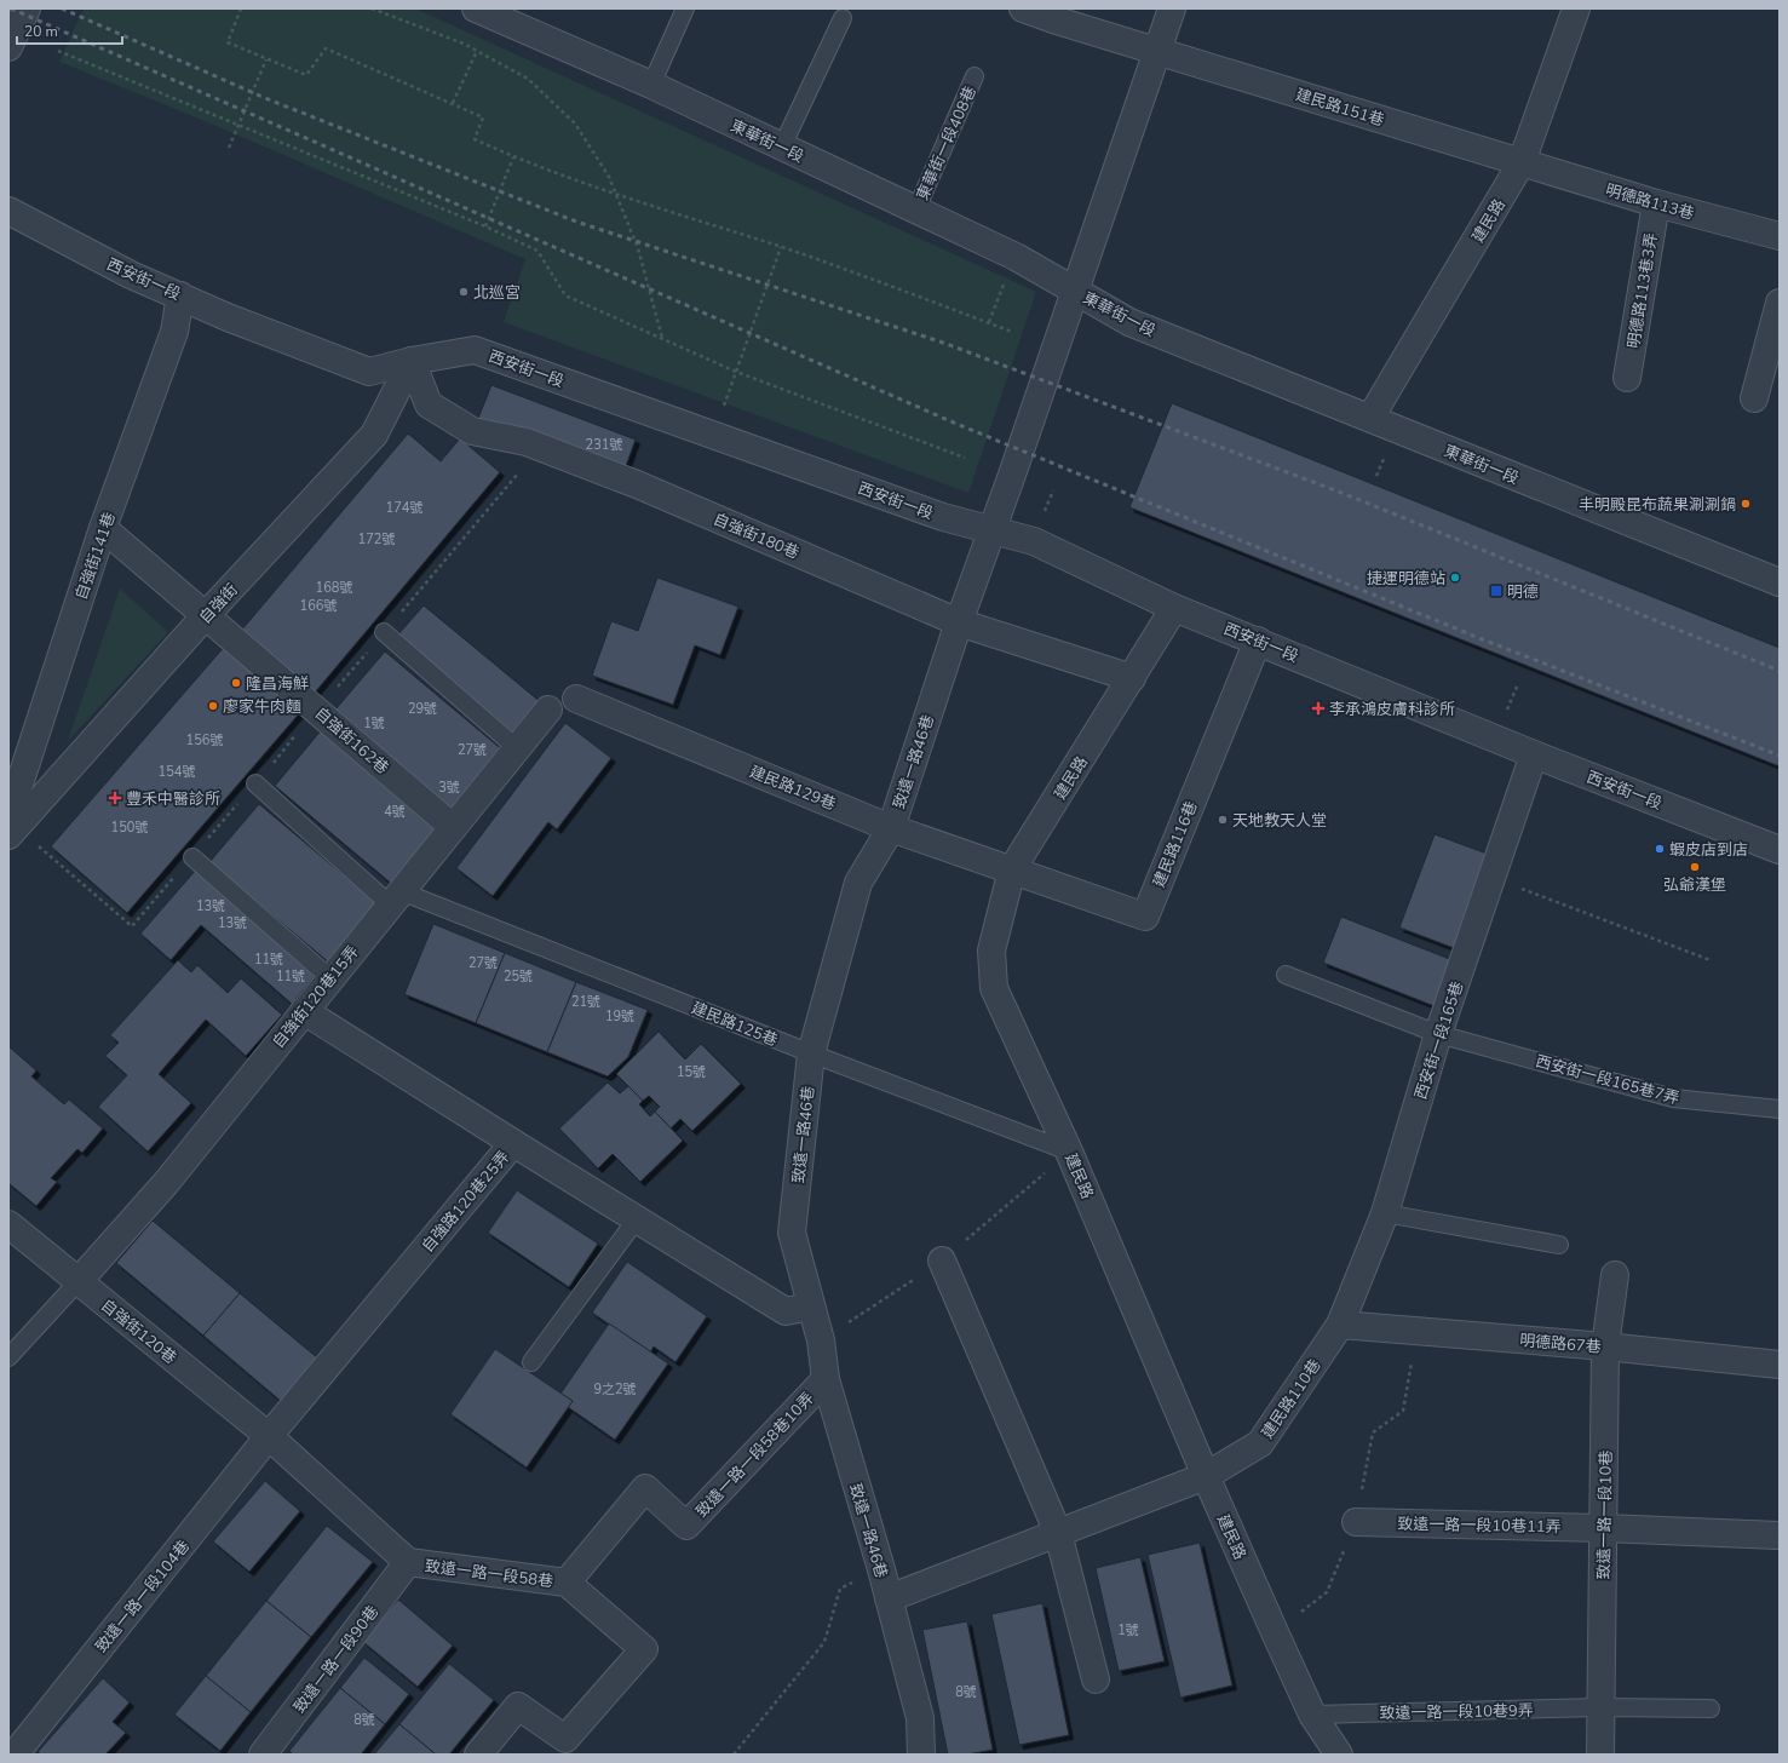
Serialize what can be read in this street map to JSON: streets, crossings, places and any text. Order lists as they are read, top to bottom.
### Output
{
  "streets": {
    "street": [
      "建民路151巷",
      "東華街一段",
      "明德路113巷",
      "建民路",
      "西安街一段",
      "明德路113巷3弄",
      "自強街180巷",
      "自強街141巷",
      "自強街",
      "自強街162巷",
      "致遠一路46巷",
      "建民路129巷",
      "建民路116巷",
      "自強街120巷15弄",
      "西安街一段165巷",
      "自強路120巷25弄",
      "自強街120巷",
      "明德路67巷",
      "建民路110巷",
      "致遠一路一段58巷10弄",
      "致遠一路一段10巷",
      "致遠一路一段10巷11弄",
      "致遠一路一段58巷",
      "致遠一路一段104巷",
      "致遠一路一段90巷"
    ],
    "lane": [
      "東華街一段408巷",
      "建民路125巷",
      "西安街一段165巷7弄",
      "致遠一路一段10巷9弄"
    ]
  },
  "crossings": [
    ["建民路151巷", "明德路113巷"],
    ["建民路151巷", "建民路"],
    ["建民路151巷", "致遠一路46巷"],
    ["東華街一段", "東華街一段408巷"],
    ["東華街一段", "建民路"],
    ["東華街一段", "致遠一路46巷"],
    ["明德路113巷", "建民路"],
    ["明德路113巷", "明德路113巷3弄"],
    ["建民路", "西安街一段"],
    ["建民路", "自強街180巷"],
    ["建民路", "建民路129巷"],
    ["建民路", "建民路116巷"],
    ["建民路", "建民路125巷"],
    ["建民路", "建民路110巷"],
    ["建民路", "致遠一路一段10巷9弄"],
    ["西安街一段", "自強街180巷"],
    ["西安街一段", "自強街141巷"],
    ["西安街一段", "自強街"],
    ["西安街一段", "致遠一路46巷"],
    ["西安街一段", "建民路116巷"],
    ["西安街一段", "西安街一段165巷"],
    ["自強街180巷", "自強街"],
    ["自強街180巷", "致遠一路46巷"],
    ["自強街141巷", "自強街162巷"],
    ["自強街", "自強街162巷"],
    ["自強街162巷", "自強街120巷15弄"],
    ["致遠一路46巷", "建民路129巷"],
    ["致遠一路46巷", "建民路125巷"],
    ["致遠一路46巷", "自強路120巷25弄"],
    ["致遠一路46巷", "建民路110巷"],
    ["致遠一路46巷", "致遠一路一段58巷10弄"],
    ["建民路129巷", "建民路116巷"],
    ["自強街120巷15弄", "建民路125巷"],
    ["自強街120巷15弄", "自強街120巷"],
    ["西安街一段165巷", "西安街一段165巷7弄"],
    ["西安街一段165巷", "明德路67巷"],
    ["西安街一段165巷", "建民路110巷"],
    ["自強路120巷25弄", "自強街120巷"],
    ["自強路120巷25弄", "致遠一路一段58巷"],
    ["自強路120巷25弄", "致遠一路一段104巷"],
    ["自強街120巷", "致遠一路一段58巷"],
    ["自強街120巷", "致遠一路一段104巷"],
    ["明德路67巷", "建民路110巷"],
    ["明德路67巷", "致遠一路一段10巷"],
    ["致遠一路一段58巷10弄", "致遠一路一段58巷"],
    ["致遠一路一段10巷", "致遠一路一段10巷11弄"],
    ["致遠一路一段10巷", "致遠一路一段10巷9弄"],
    ["致遠一路一段58巷", "致遠一路一段104巷"],
    ["致遠一路一段58巷", "致遠一路一段90巷"]
  ],
  "places": {
    "other": [
      "北巡宮",
      "丰明殿昆布蔬果涮涮鍋",
      "捷運明德站",
      "隆昌海鮮",
      "廖家牛肉麵",
      "天地教天人堂",
      "蝦皮店到店",
      "弘爺漢堡"
    ],
    "transit": ["明德"],
    "health": ["李承鴻皮膚科診所", "豐禾中醫診所"]
  },
  "house_numbers": [
    "231號",
    "174號",
    "172號",
    "168號",
    "166號",
    "29號",
    "1號",
    "156號",
    "27號",
    "154號",
    "3號",
    "4號",
    "150號",
    "13號",
    "13號",
    "11號",
    "27號",
    "11號",
    "25號",
    "21號",
    "19號",
    "15號",
    "9之2號",
    "1號",
    "8號",
    "8號"
  ],
  "scale_bar": "20 m"
}
